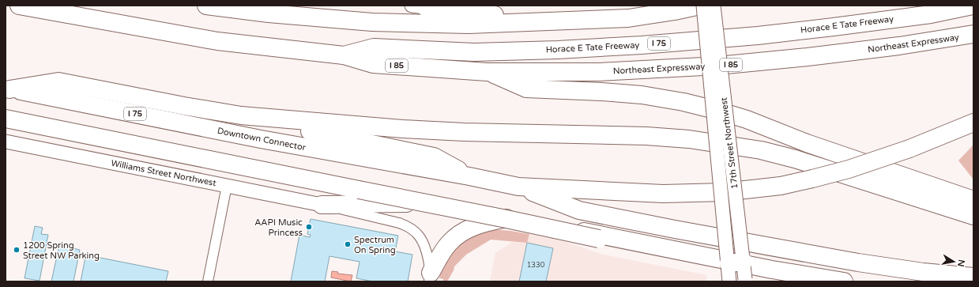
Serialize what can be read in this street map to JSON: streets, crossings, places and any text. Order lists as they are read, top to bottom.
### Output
{
  "streets": {
    "highway": [
      "Horace E Tate Freeway",
      "I 75",
      "Northeast Expressway",
      "I 85",
      "Downtown Connector"
    ],
    "main road": ["17th Street Northwest", "Williams Street Northwest"]
  },
  "crossings": [
    ["Horace E Tate Freeway", "I 75"],
    ["Horace E Tate Freeway", "Northeast Expressway"],
    ["I 75", "Northeast Expressway"],
    ["I 75", "Downtown Connector"]
  ],
  "places": ["AAPI Music Princess", "Spectrum On Spring", "1200 Spring Street NW Parking"],
  "house_numbers": ["1330"],
  "north": "right"
}
